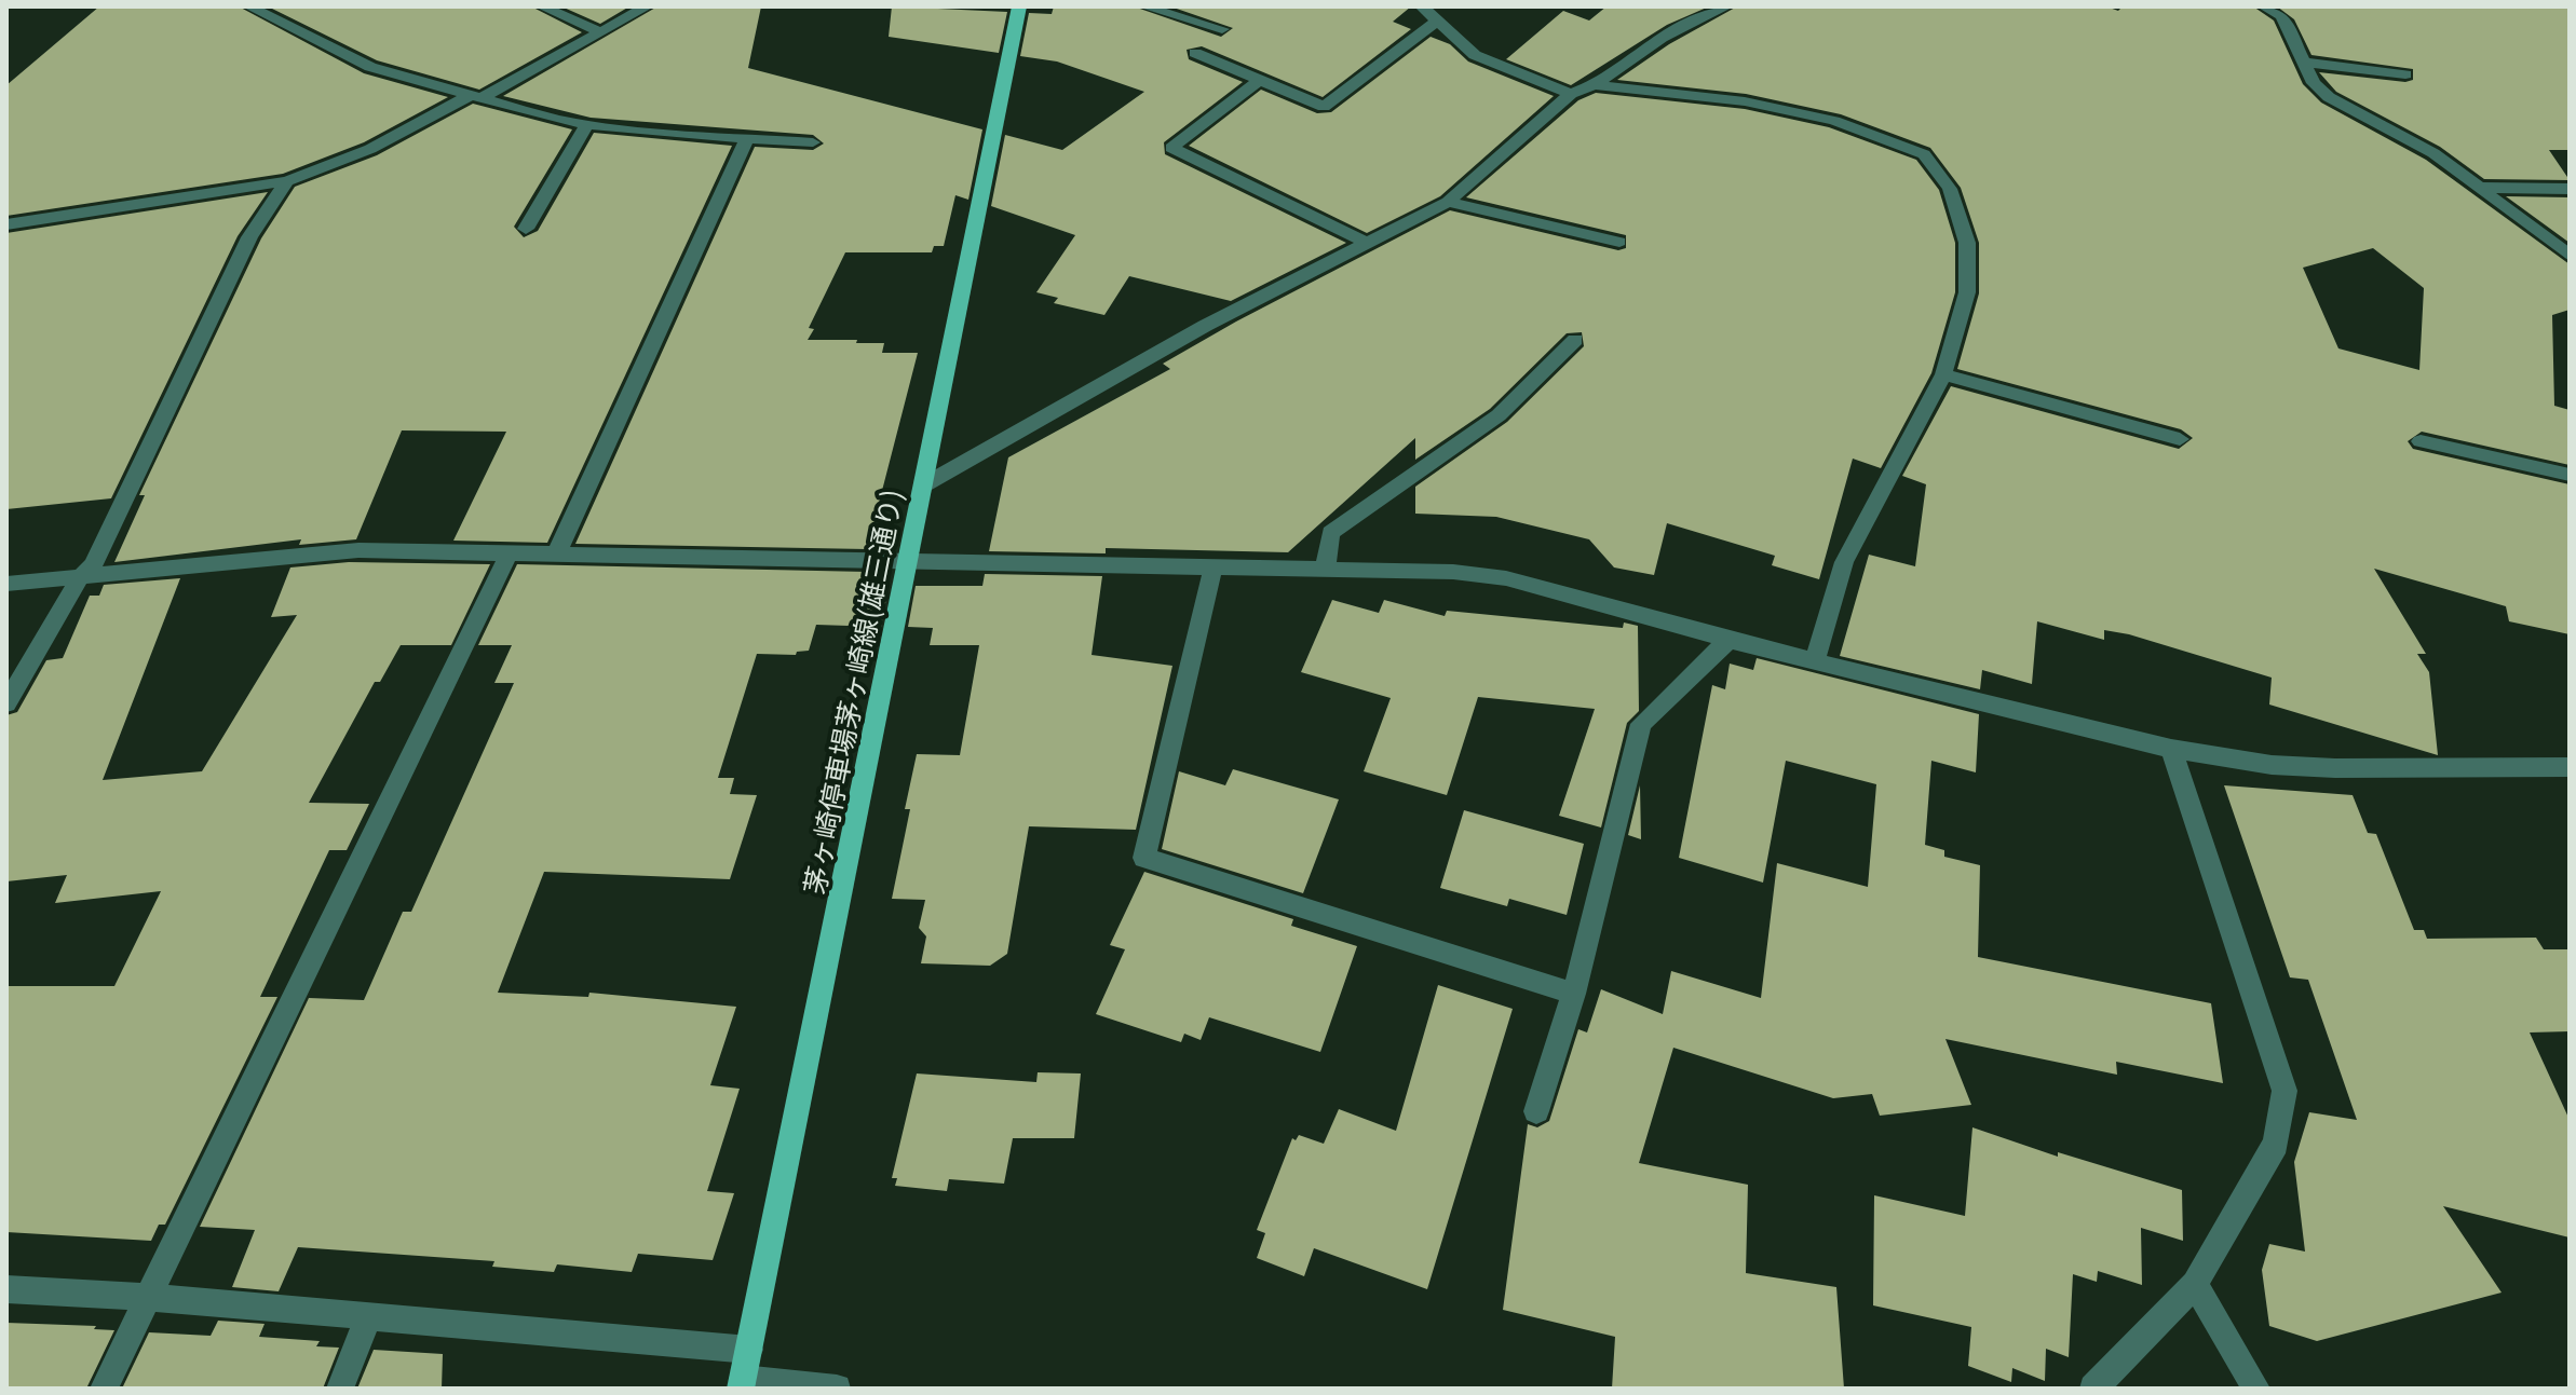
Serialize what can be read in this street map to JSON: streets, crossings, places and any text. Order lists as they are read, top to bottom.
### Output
{
  "streets": {
    "main road": ["茅ヶ崎停車場茅ヶ崎線(雄三通り)"]
  }
}
